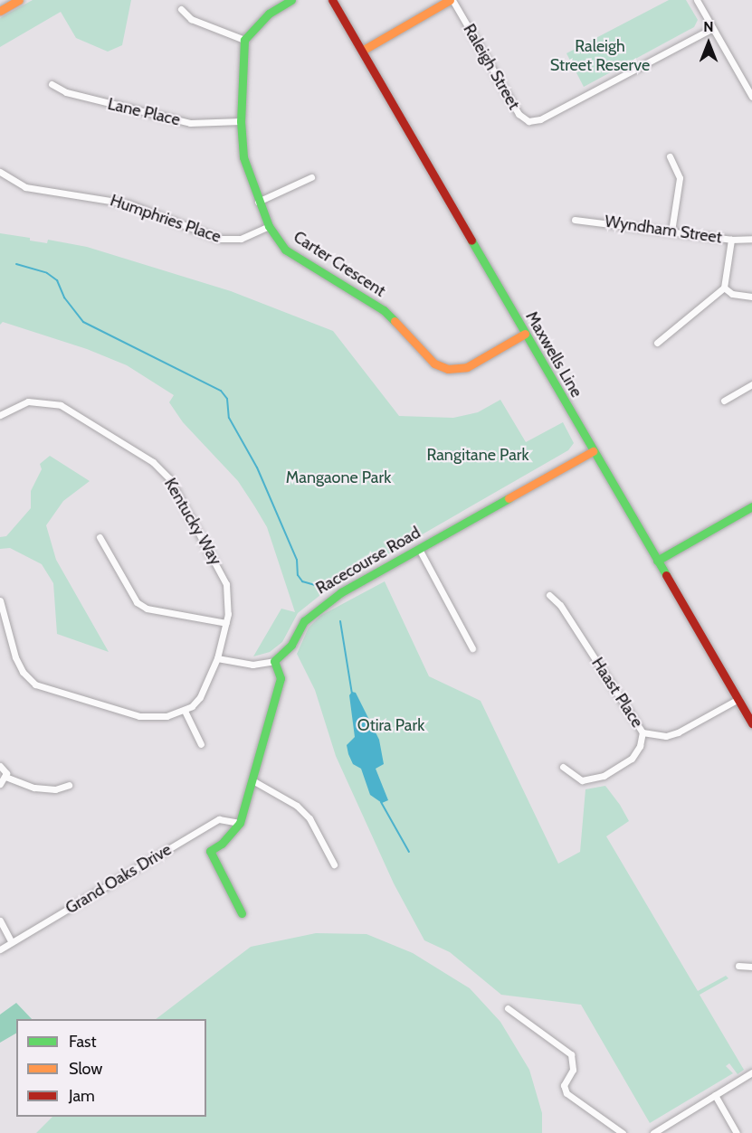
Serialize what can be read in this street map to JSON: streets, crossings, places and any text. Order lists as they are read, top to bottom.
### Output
{
  "streets": {
    "street": [
      "Raleigh Street",
      "Lane Place",
      "Humphries Place",
      "Wyndham Street",
      "Carter Crescent",
      "Maxwells Line",
      "Kentucky Way",
      "Racecourse Road",
      "Haast Place",
      "Grand Oaks Drive"
    ]
  },
  "crossings": [
    ["Lane Place", "Carter Crescent"],
    ["Humphries Place", "Carter Crescent"],
    ["Carter Crescent", "Maxwells Line"],
    ["Maxwells Line", "Racecourse Road"],
    ["Maxwells Line", "Haast Place"]
  ],
  "parks": [
    "Raleigh Street Reserve",
    "Rangitane Park",
    "Mangaone Park",
    "Otira Park"
  ],
  "legend": ["Fast", "Slow", "Jam"],
  "north": "top"
}
